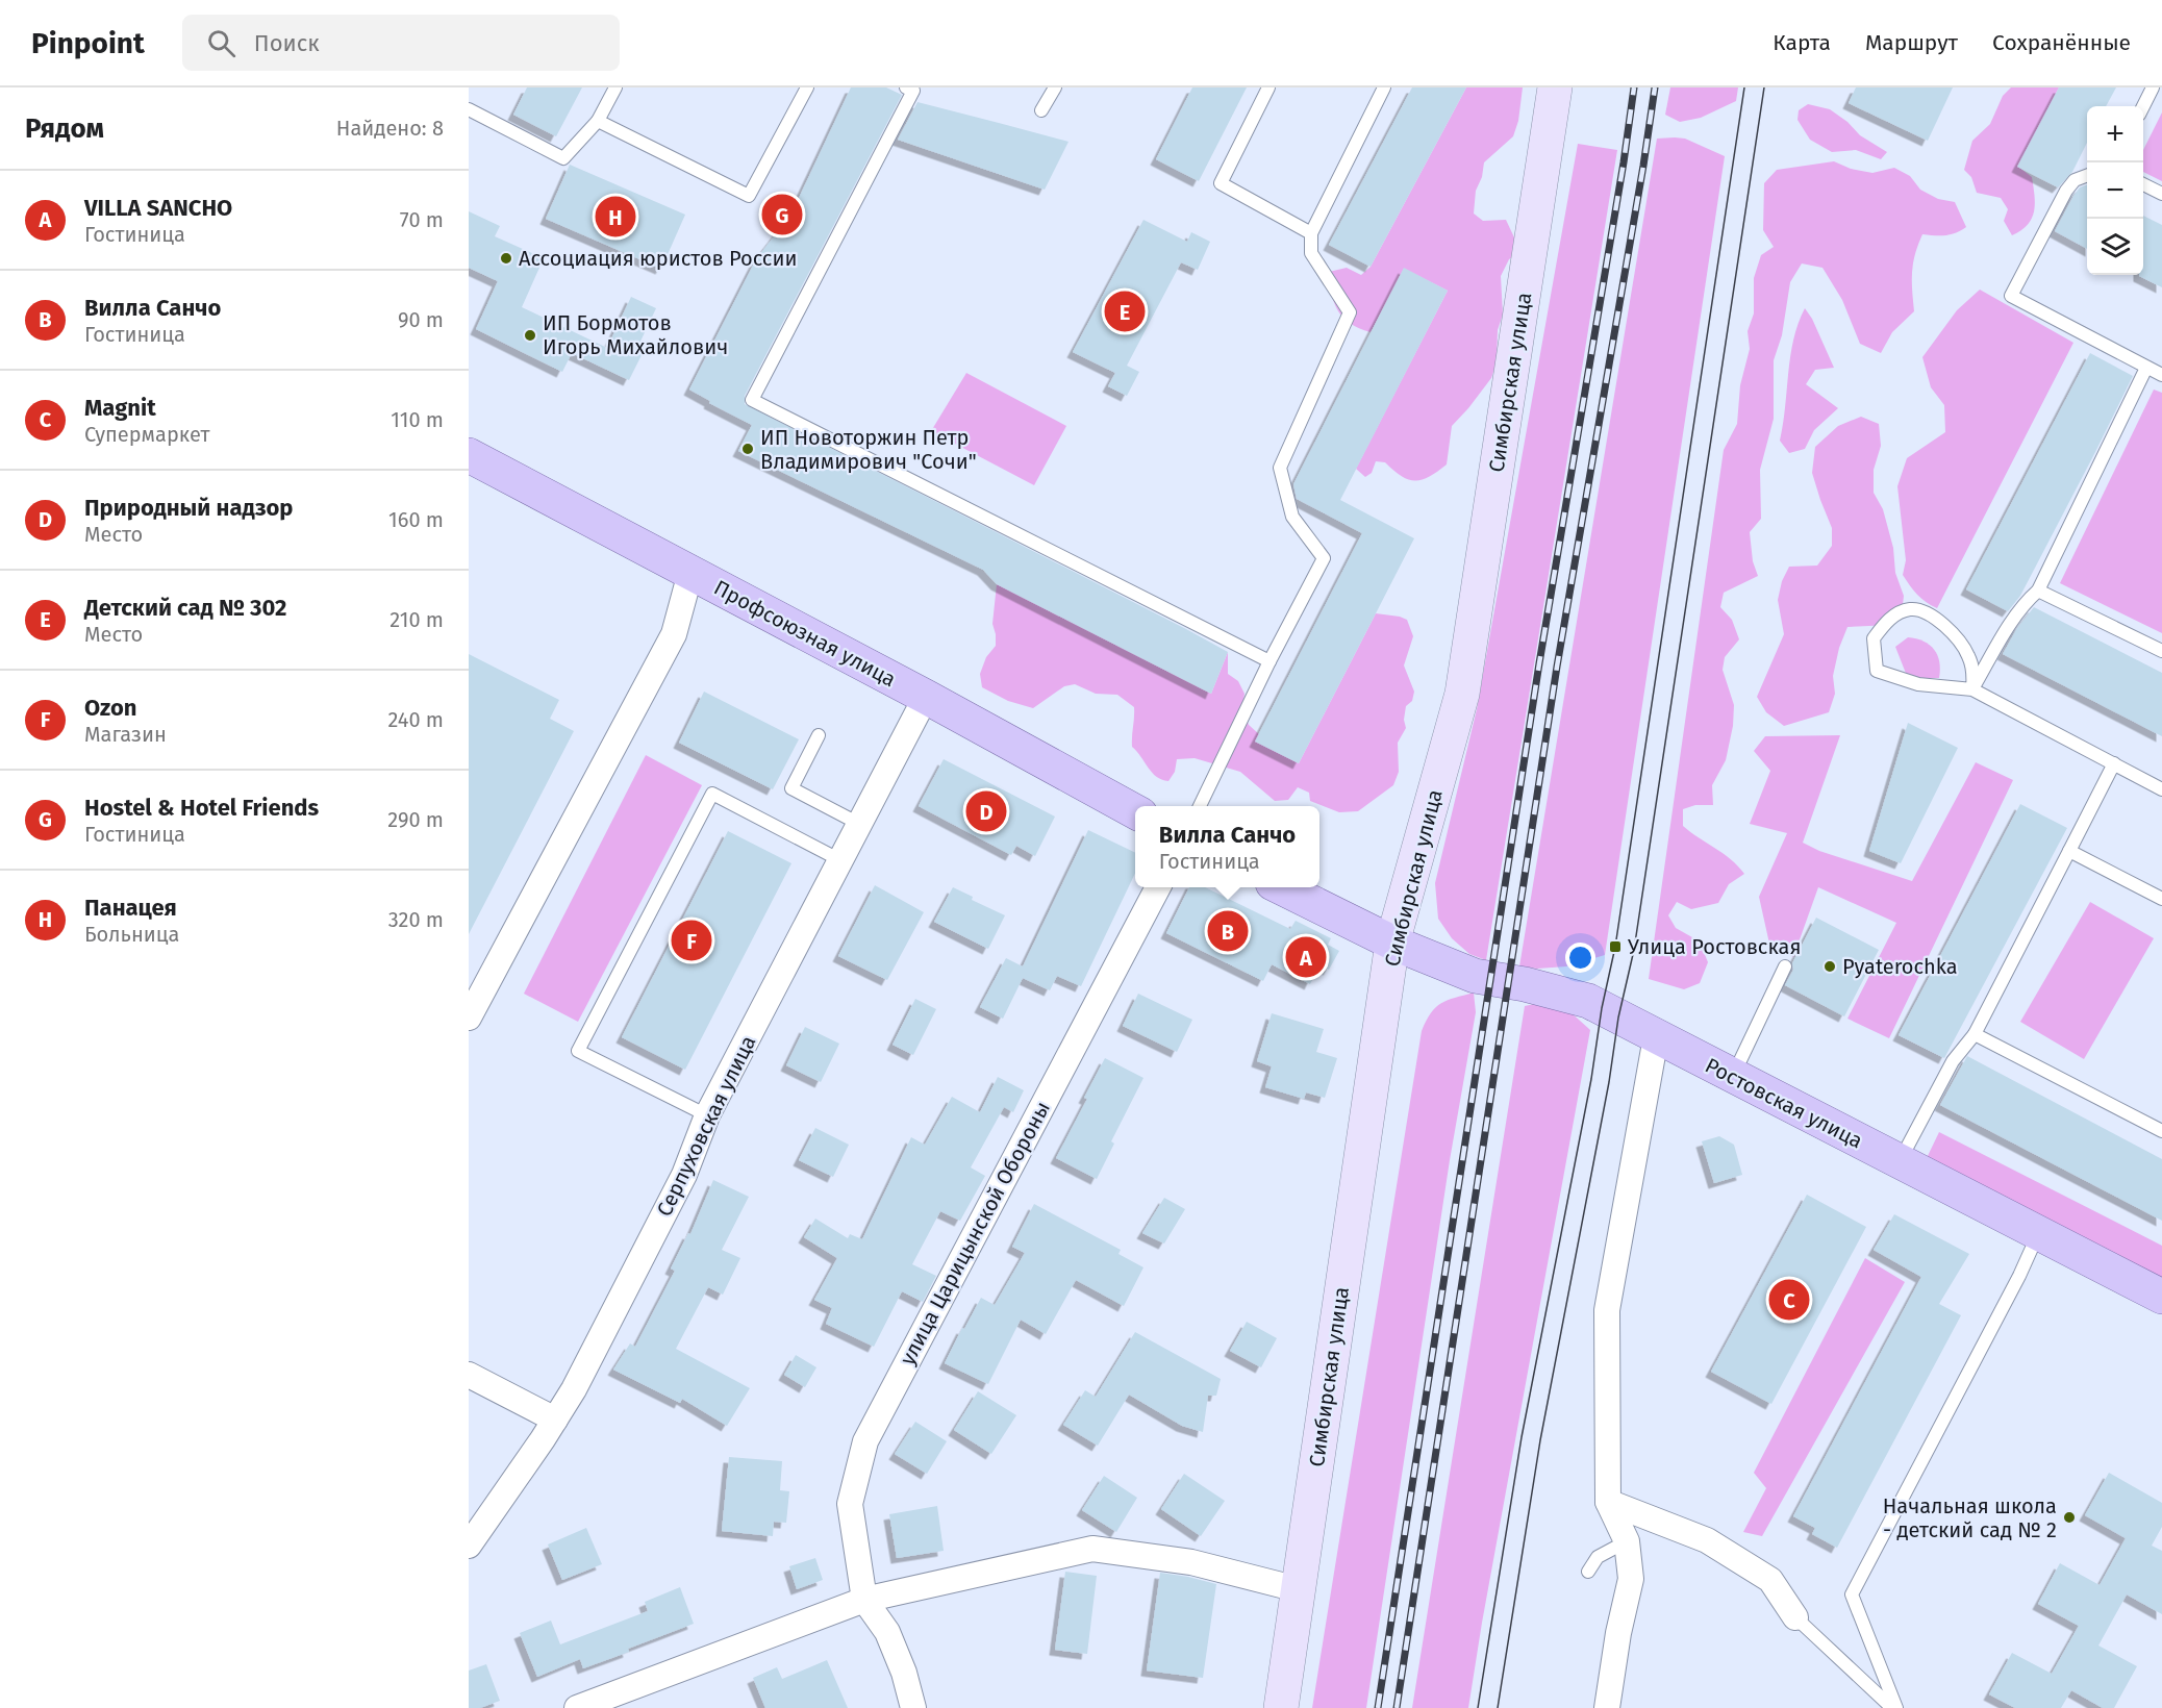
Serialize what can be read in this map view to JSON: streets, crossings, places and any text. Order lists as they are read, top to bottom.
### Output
{
  "streets": {
    "main road": ["Симбирская улица", "Профсоюзная улица", "Ростовская улица"],
    "street": ["Серпуховская улица", "улица Царицынской Обороны"]
  },
  "crossings": [
    ["Симбирская улица", "Ростовская улица"],
    ["Профсоюзная улица", "Серпуховская улица"]
  ],
  "places": {
    "other": [
      "Ассоциация юристов России",
      "ИП Бормотов Игорь Михайлович",
      "ИП Новоторжин Петр Владимирович \"Сочи\"",
      "Pyaterochka",
      "Начальная школа - детский сад № 2"
    ],
    "transit": ["Улица Ростовская"]
  },
  "page": {
    "header": "Pinpoint",
    "search": "Поиск",
    "nav": ["Карта", "Маршрут", "Сохранённые"],
    "heading": ["Рядом", "Найдено: 8"],
    "map_buttons": ["+", "−"],
    "list": [
      {
        "mark": "A",
        "name": "VILLA SANCHO",
        "note": "Гостиница",
        "value": "70 m"
      },
      {
        "mark": "B",
        "name": "Вилла Санчо",
        "note": "Гостиница",
        "value": "90 m"
      },
      {
        "mark": "C",
        "name": "Magnit",
        "note": "Супермаркет",
        "value": "110 m"
      },
      {
        "mark": "D",
        "name": "Природный надзор",
        "note": "Место",
        "value": "160 m"
      },
      {
        "mark": "E",
        "name": "Детский сад № 302",
        "note": "Место",
        "value": "210 m"
      },
      {
        "mark": "F",
        "name": "Ozon",
        "note": "Магазин",
        "value": "240 m"
      },
      {
        "mark": "G",
        "name": "Hostel & Hotel Friends",
        "note": "Гостиница",
        "value": "290 m"
      },
      {
        "mark": "H",
        "name": "Панацея",
        "note": "Больница",
        "value": "320 m"
      }
    ],
    "pins": [
      "G",
      "H",
      "E",
      "D",
      "B",
      "F",
      "A",
      "C"
    ],
    "popup": ["Вилла Санчо", "Гостиница"]
  }
}
